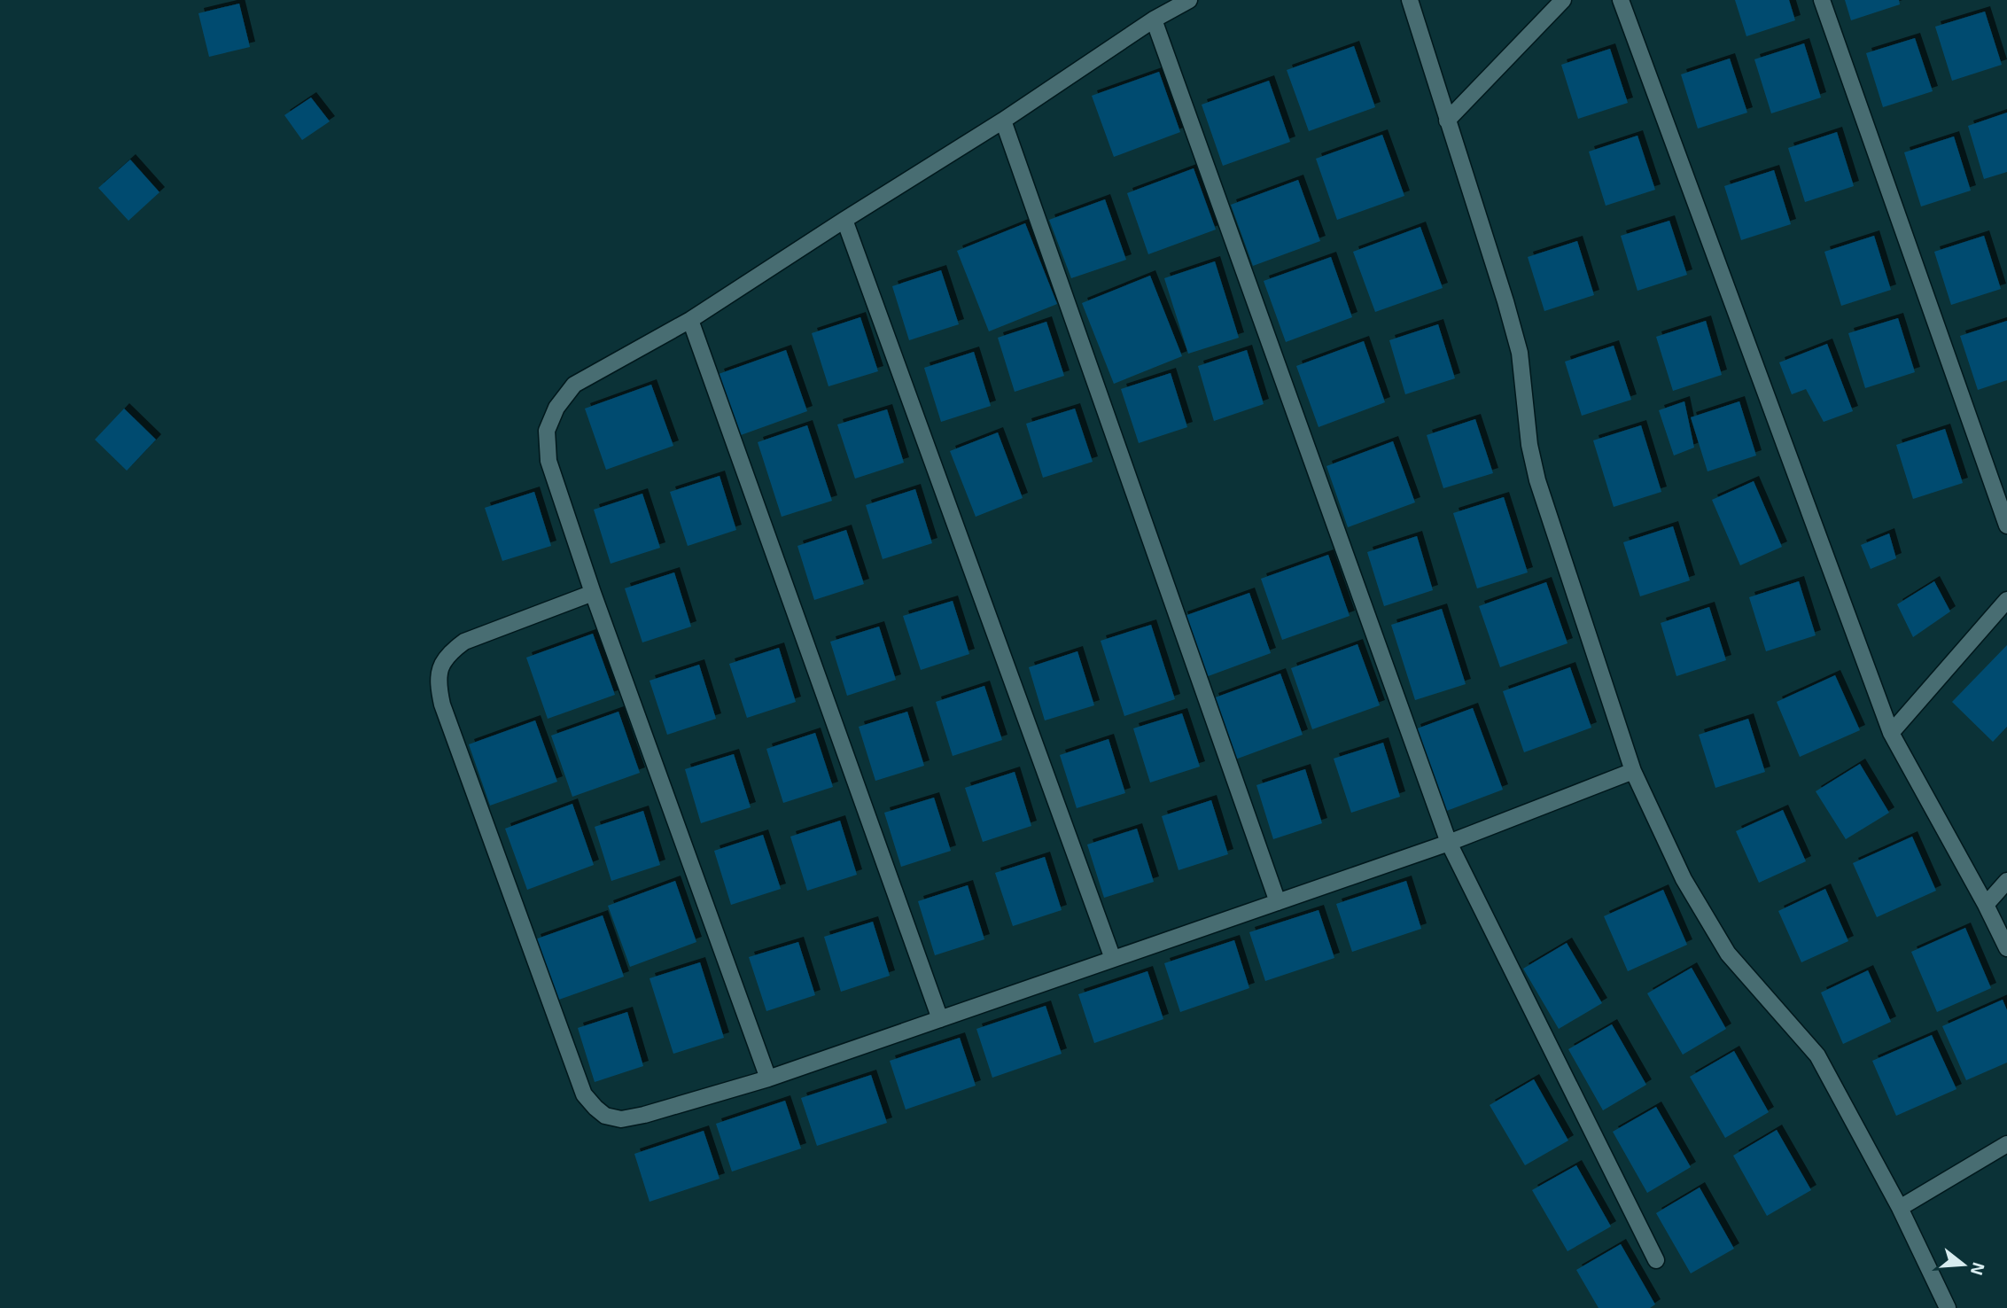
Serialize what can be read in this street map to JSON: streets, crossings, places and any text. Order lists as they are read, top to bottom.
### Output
{
  "north": "right"
}
